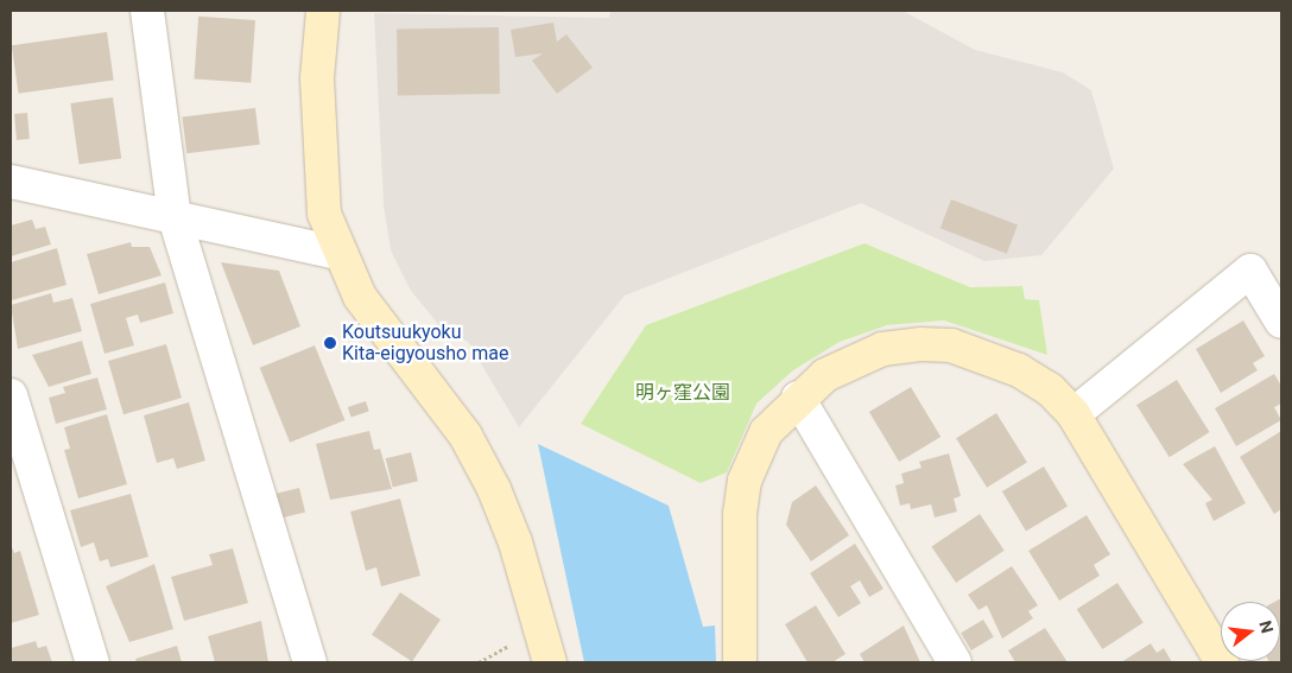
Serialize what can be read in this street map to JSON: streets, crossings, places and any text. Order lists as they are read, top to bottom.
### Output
{
  "parks": ["明ヶ窪公園"],
  "places": ["Koutsuukyoku Kita-eigyousho mae"],
  "north": "right"
}
